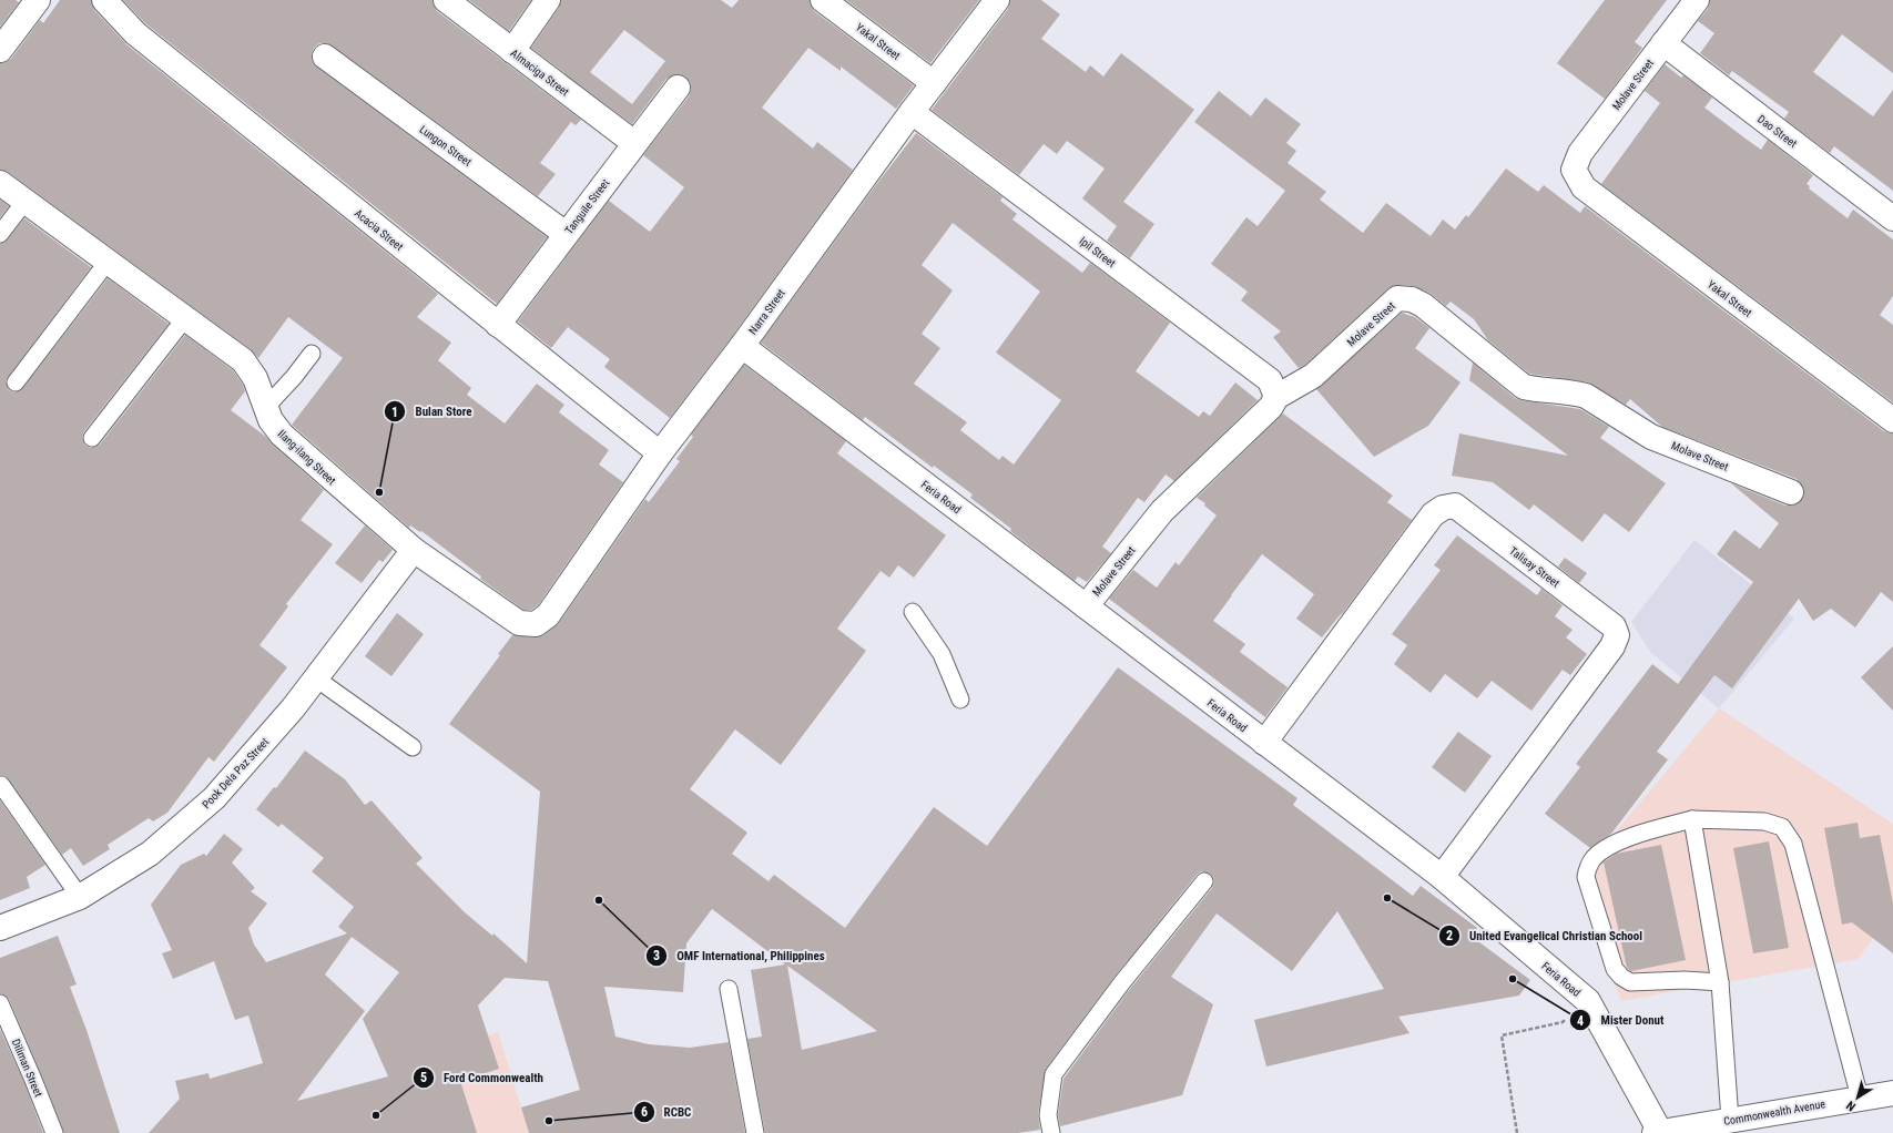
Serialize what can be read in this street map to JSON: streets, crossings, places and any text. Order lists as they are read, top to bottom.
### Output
{
  "streets": {
    "street": [
      "Yakal Street",
      "Almaciga Street",
      "Molave Street",
      "Dao Street",
      "Lungon Street",
      "Tanguile Street",
      "Acacia Street",
      "Ipil Street",
      "Narra Street",
      "Ilang-ilang Street",
      "Feria Road",
      "Talisay Street",
      "Pook Dela Paz Street",
      "Commonwealth Avenue"
    ],
    "lane": ["Diliman Street"]
  },
  "crossings": [
    ["Yakal Street", "Molave Street"],
    ["Yakal Street", "Narra Street"],
    ["Almaciga Street", "Tanguile Street"],
    ["Molave Street", "Dao Street"],
    ["Molave Street", "Ipil Street"],
    ["Molave Street", "Feria Road"],
    ["Lungon Street", "Tanguile Street"],
    ["Tanguile Street", "Acacia Street"],
    ["Acacia Street", "Narra Street"],
    ["Ipil Street", "Narra Street"],
    ["Narra Street", "Ilang-ilang Street"],
    ["Narra Street", "Feria Road"],
    ["Ilang-ilang Street", "Pook Dela Paz Street"],
    ["Feria Road", "Talisay Street"],
    ["Feria Road", "Commonwealth Avenue"]
  ],
  "places": [
    "Bulan Store",
    "United Evangelical Christian School",
    "OMF International, Philippines",
    "Mister Donut",
    "Ford Commonwealth",
    "RCBC"
  ],
  "north": "bottom left"
}
